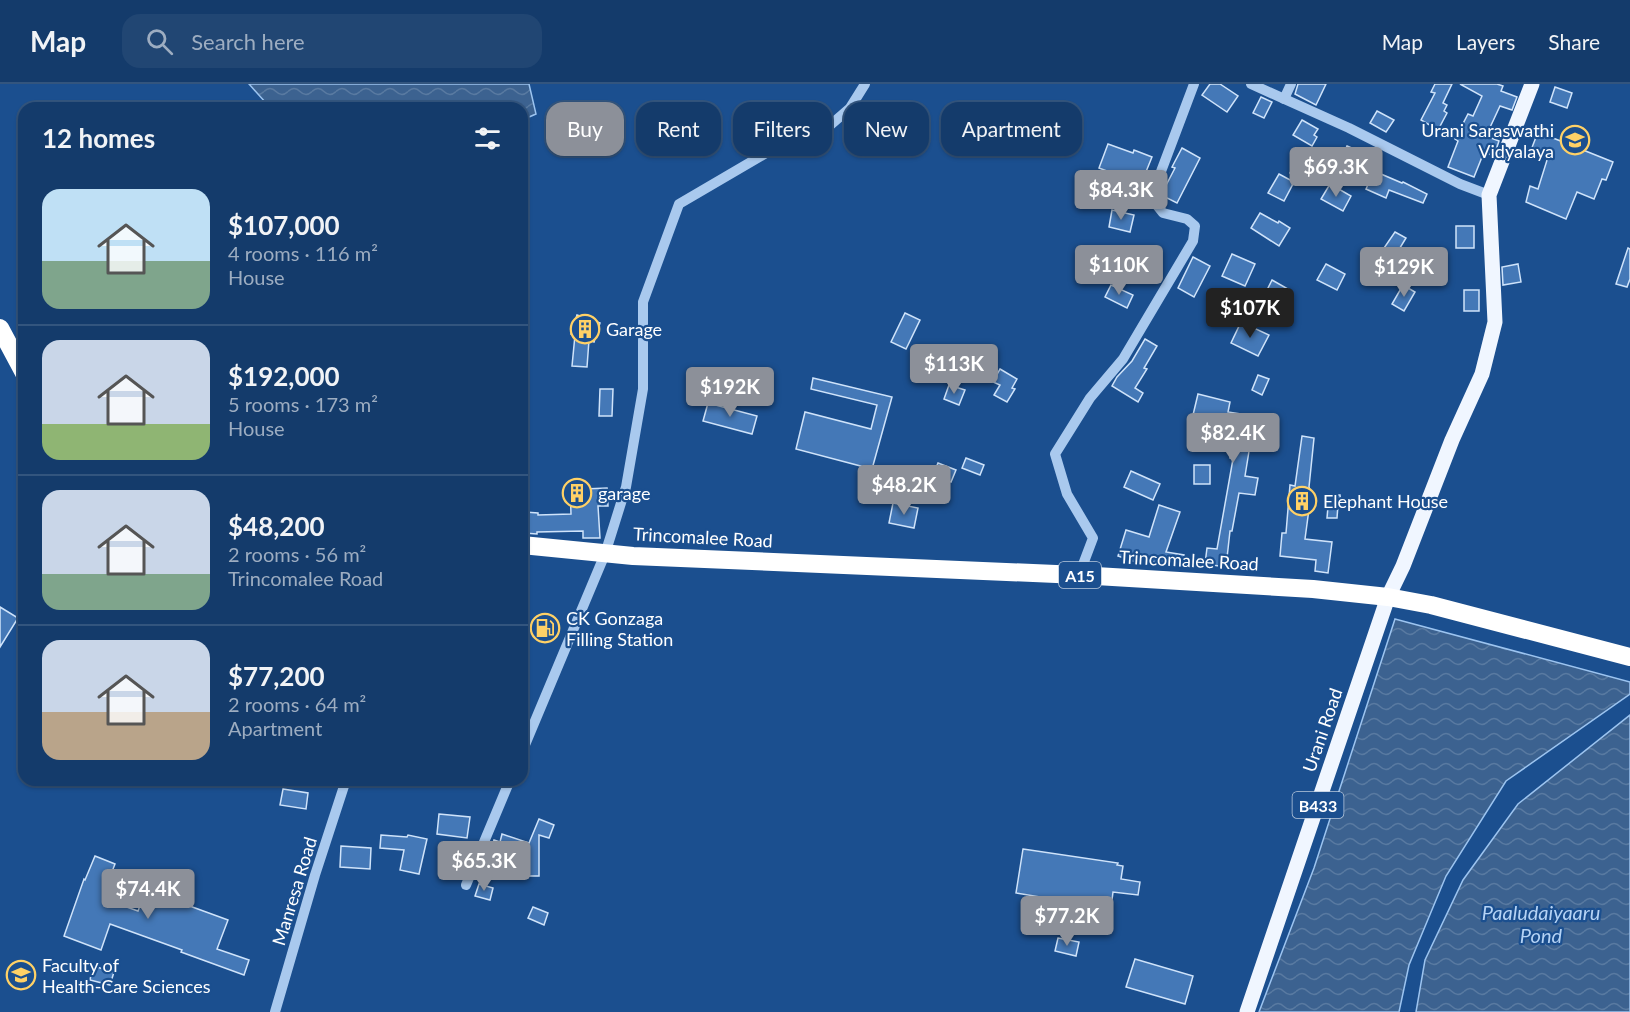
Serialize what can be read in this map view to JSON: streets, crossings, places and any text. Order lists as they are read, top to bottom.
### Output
{
  "streets": {
    "highway": ["Trincomalee Road", "A15"],
    "main road": ["Urani Road", "B433"],
    "street": ["Manresa Road"]
  },
  "crossings": [
    ["Trincomalee Road", "Urani Road"]
  ],
  "water": ["Paaludaiyaaru Pond"],
  "places": {
    "school or university": ["Urani Saraswathi Vidyalaya", "Faculty of Health-Care Sciences"],
    "building": ["Garage", "garage", "Elephant House"],
    "fuel station": ["CK Gonzaga Filling Station"]
  },
  "page": {
    "header": "Map",
    "search": "Search here",
    "nav": ["Map", "Layers", "Share"],
    "chip": [
      "Buy",
      "Rent",
      "Filters",
      "New",
      "Apartment"
    ],
    "heading": "12 homes",
    "price": [
      "$69.3K",
      "$84.3K",
      "$110K",
      "$129K",
      "$107K",
      "$113K",
      "$192K",
      "$82.4K",
      "$48.2K",
      "$65.3K",
      "$74.4K",
      "$77.2K"
    ],
    "list": [
      {
        "name": "$107,000",
        "note": "4 rooms · 116 m² · House"
      },
      {
        "name": "$192,000",
        "note": "5 rooms · 173 m² · House"
      },
      {
        "name": "$48,200",
        "note": "2 rooms · 56 m² · Trincomalee Road"
      },
      {
        "name": "$77,200",
        "note": "2 rooms · 64 m² · Apartment"
      }
    ]
  }
}
